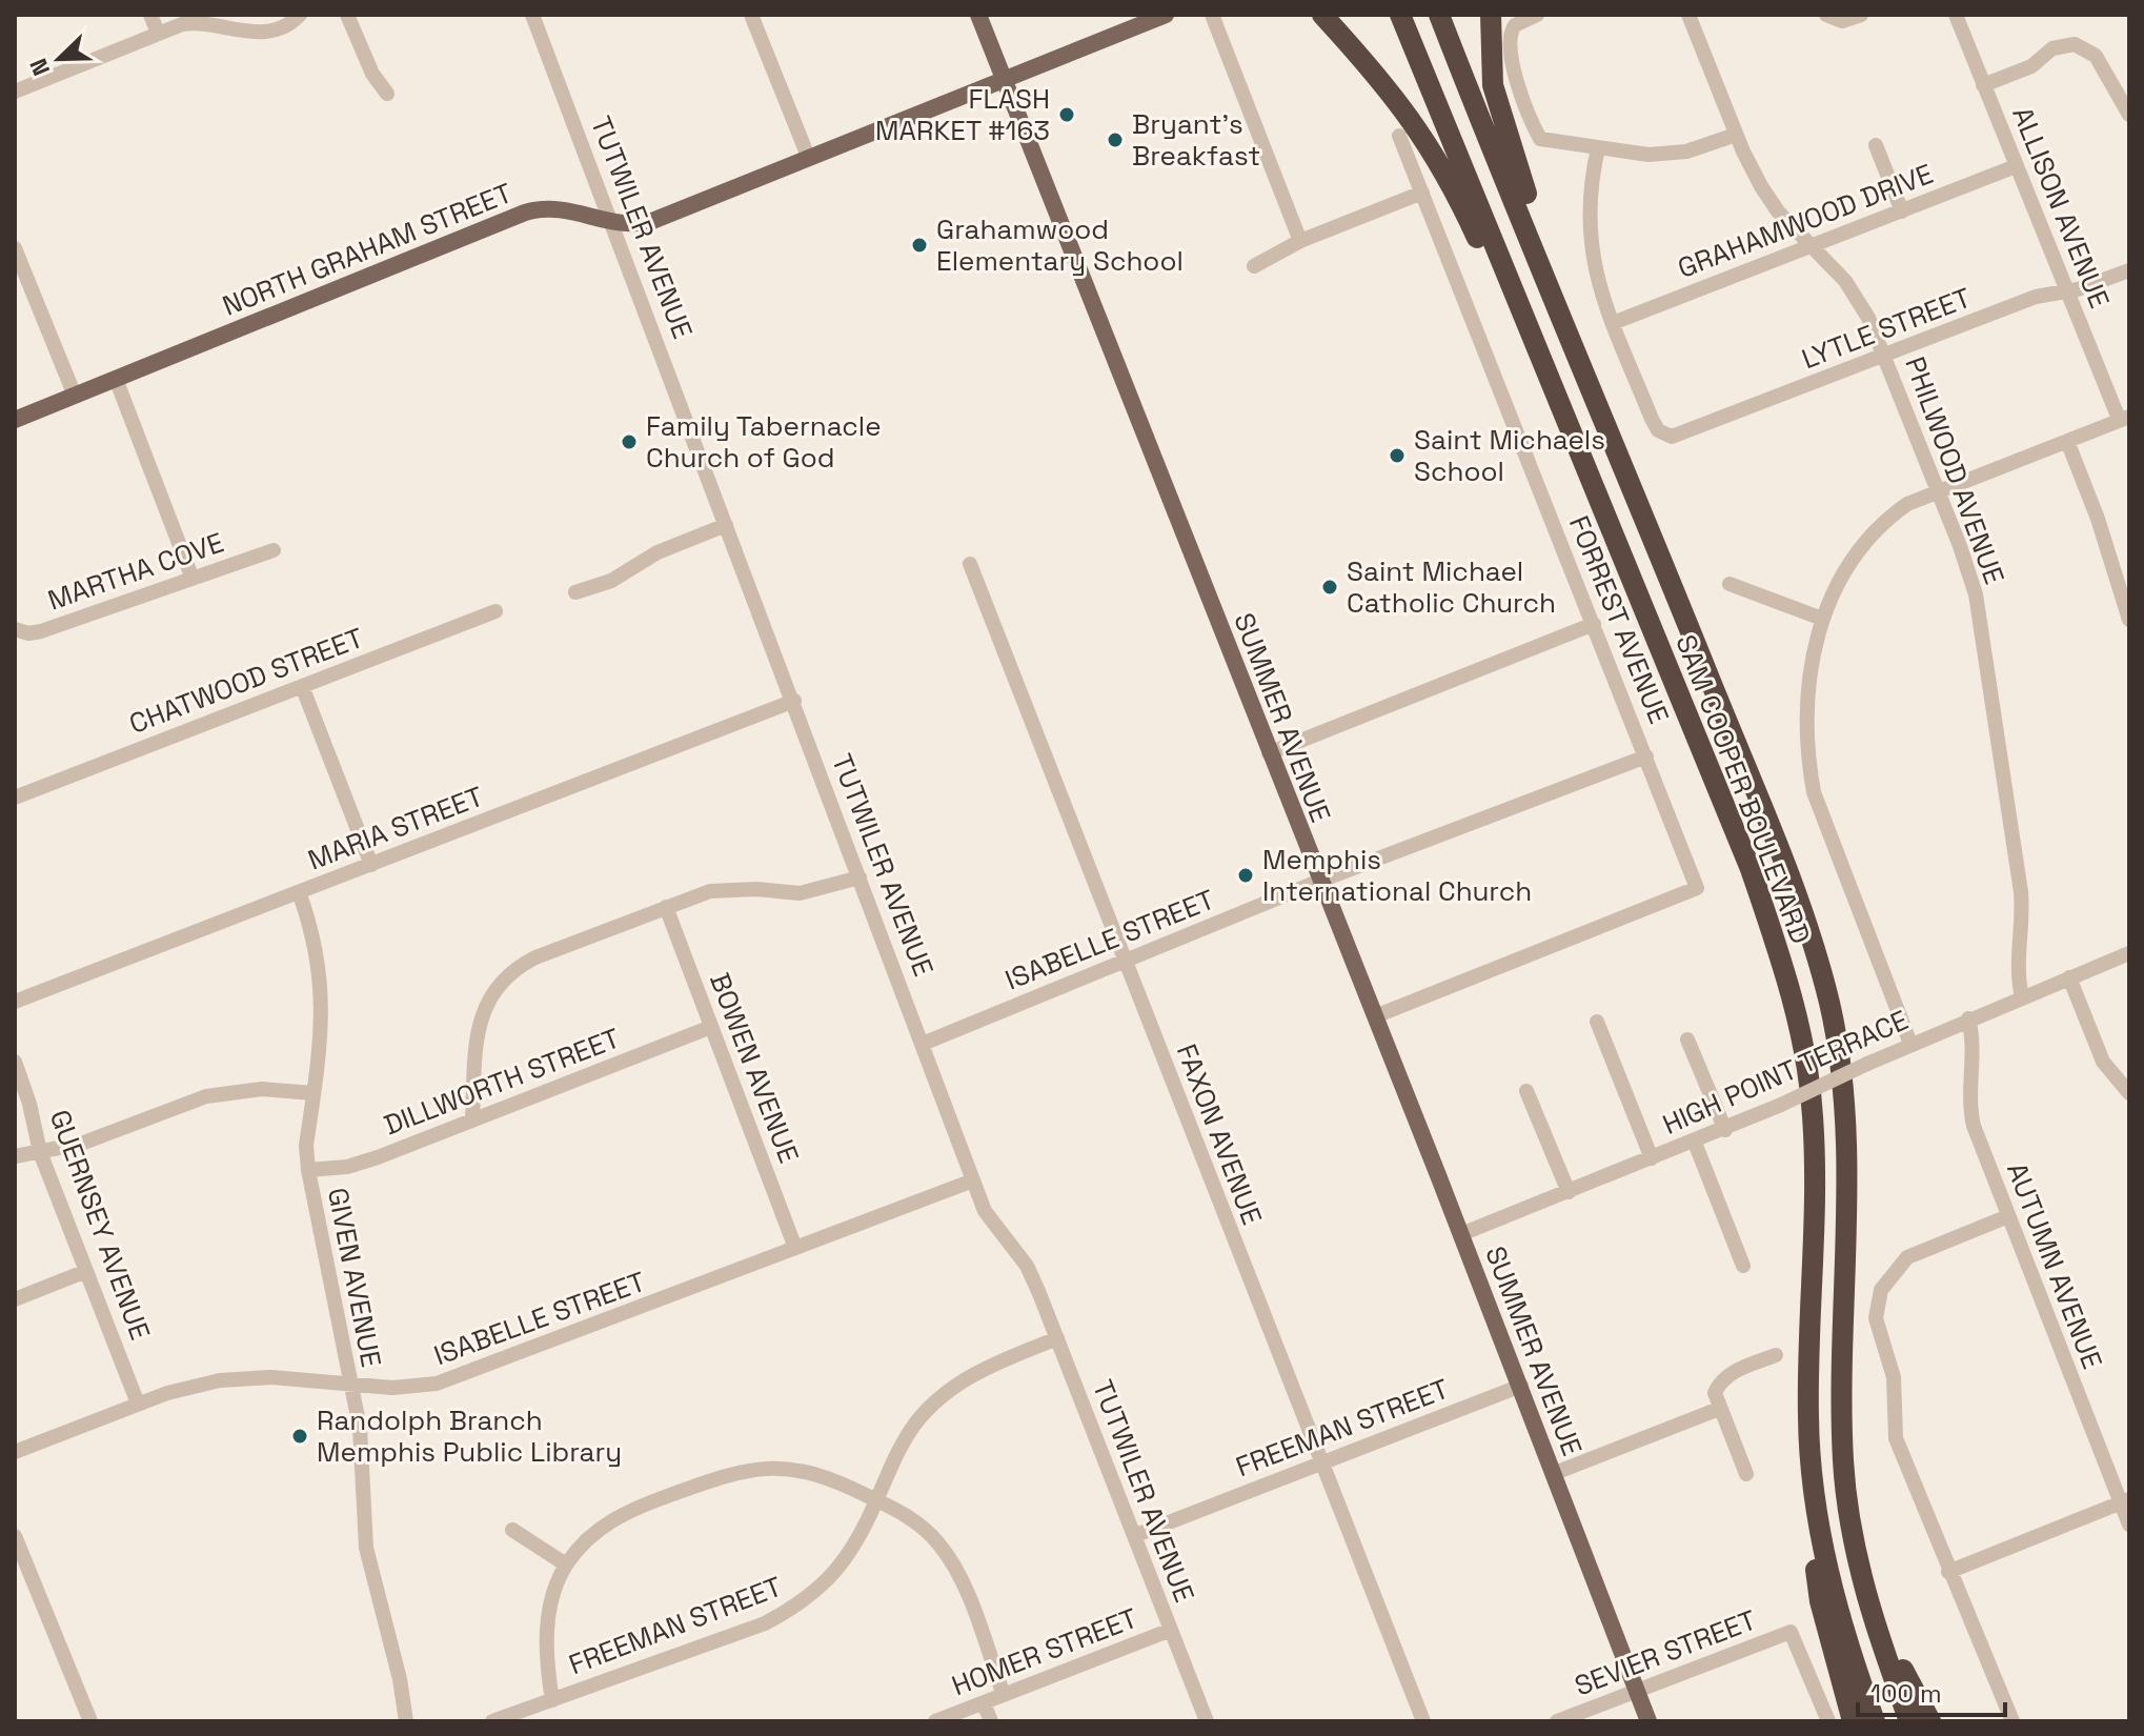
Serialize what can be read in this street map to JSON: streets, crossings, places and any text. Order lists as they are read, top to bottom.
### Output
{
  "streets": {
    "highway": ["SAM COOPER BOULEVARD"],
    "main road": ["NORTH GRAHAM STREET", "SUMMER AVENUE"],
    "street": [
      "ALLISON AVENUE",
      "GRAHAMWOOD DRIVE",
      "TUTWILER AVENUE",
      "LYTLE STREET",
      "PHILWOOD AVENUE",
      "MARTHA COVE",
      "FORREST AVENUE",
      "CHATWOOD STREET",
      "MARIA STREET",
      "ISABELLE STREET",
      "BOWEN AVENUE",
      "HIGH POINT TERRACE",
      "DILLWORTH STREET",
      "FAXON AVENUE",
      "GUERNSEY AVENUE",
      "AUTUMN AVENUE",
      "GIVEN AVENUE",
      "FREEMAN STREET",
      "HOMER STREET",
      "SEVIER STREET"
    ]
  },
  "crossings": [
    ["ALLISON AVENUE", "GRAHAMWOOD DRIVE"],
    ["ALLISON AVENUE", "LYTLE STREET"],
    ["GRAHAMWOOD DRIVE", "LYTLE STREET"],
    ["GRAHAMWOOD DRIVE", "PHILWOOD AVENUE"],
    ["TUTWILER AVENUE", "NORTH GRAHAM STREET"],
    ["TUTWILER AVENUE", "MARIA STREET"],
    ["TUTWILER AVENUE", "ISABELLE STREET"],
    ["TUTWILER AVENUE", "FREEMAN STREET"],
    ["TUTWILER AVENUE", "HOMER STREET"],
    ["NORTH GRAHAM STREET", "SUMMER AVENUE"],
    ["LYTLE STREET", "PHILWOOD AVENUE"],
    ["PHILWOOD AVENUE", "HIGH POINT TERRACE"],
    ["FORREST AVENUE", "SUMMER AVENUE"],
    ["FORREST AVENUE", "ISABELLE STREET"],
    ["SUMMER AVENUE", "ISABELLE STREET"],
    ["SUMMER AVENUE", "HIGH POINT TERRACE"],
    ["SUMMER AVENUE", "FREEMAN STREET"],
    ["SUMMER AVENUE", "SEVIER STREET"],
    ["MARIA STREET", "GIVEN AVENUE"],
    ["ISABELLE STREET", "BOWEN AVENUE"],
    ["ISABELLE STREET", "FAXON AVENUE"],
    ["ISABELLE STREET", "GUERNSEY AVENUE"],
    ["ISABELLE STREET", "GIVEN AVENUE"],
    ["BOWEN AVENUE", "DILLWORTH STREET"],
    ["HIGH POINT TERRACE", "AUTUMN AVENUE"],
    ["DILLWORTH STREET", "GIVEN AVENUE"],
    ["FAXON AVENUE", "FREEMAN STREET"]
  ],
  "places": [
    "FLASH MARKET #163",
    "Bryant's Breakfast",
    "Grahamwood Elementary School",
    "Family Tabernacle Church of God",
    "Saint Michaels School",
    "Saint Michael Catholic Church",
    "Memphis International Church",
    "Randolph Branch Memphis Public Library"
  ],
  "scale_bar": "100 m",
  "north": "bottom left"
}
